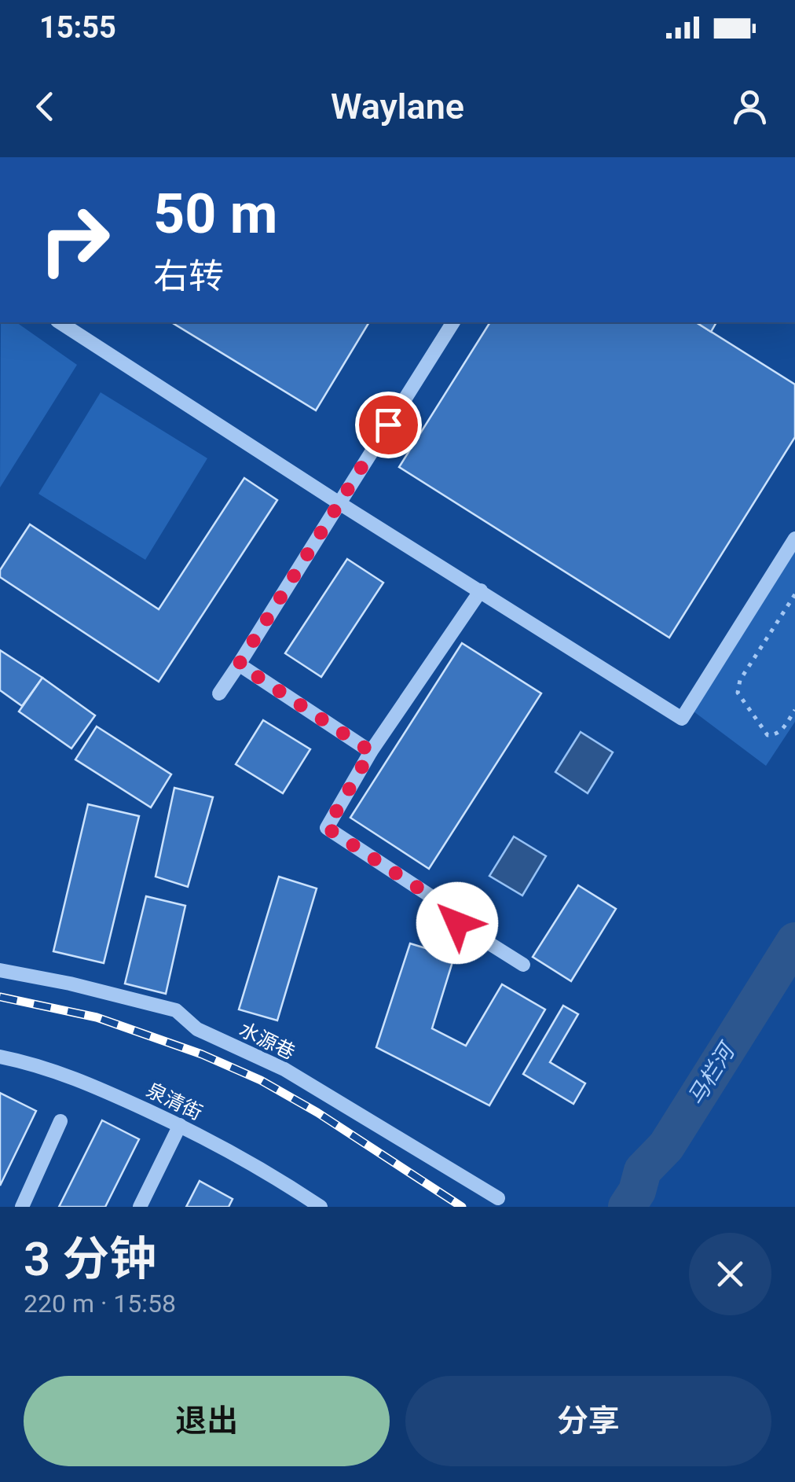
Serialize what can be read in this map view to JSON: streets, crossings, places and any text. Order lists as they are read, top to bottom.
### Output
{
  "streets": {
    "street": ["水源巷", "泉清街"]
  },
  "water": ["马栏河"],
  "page": {
    "status": "15:55",
    "header": "Waylane",
    "turn": ["50 m", "右转"],
    "heading": ["3 分钟", "220 m · 15:58"],
    "buttons": ["退出", "分享"]
  }
}
